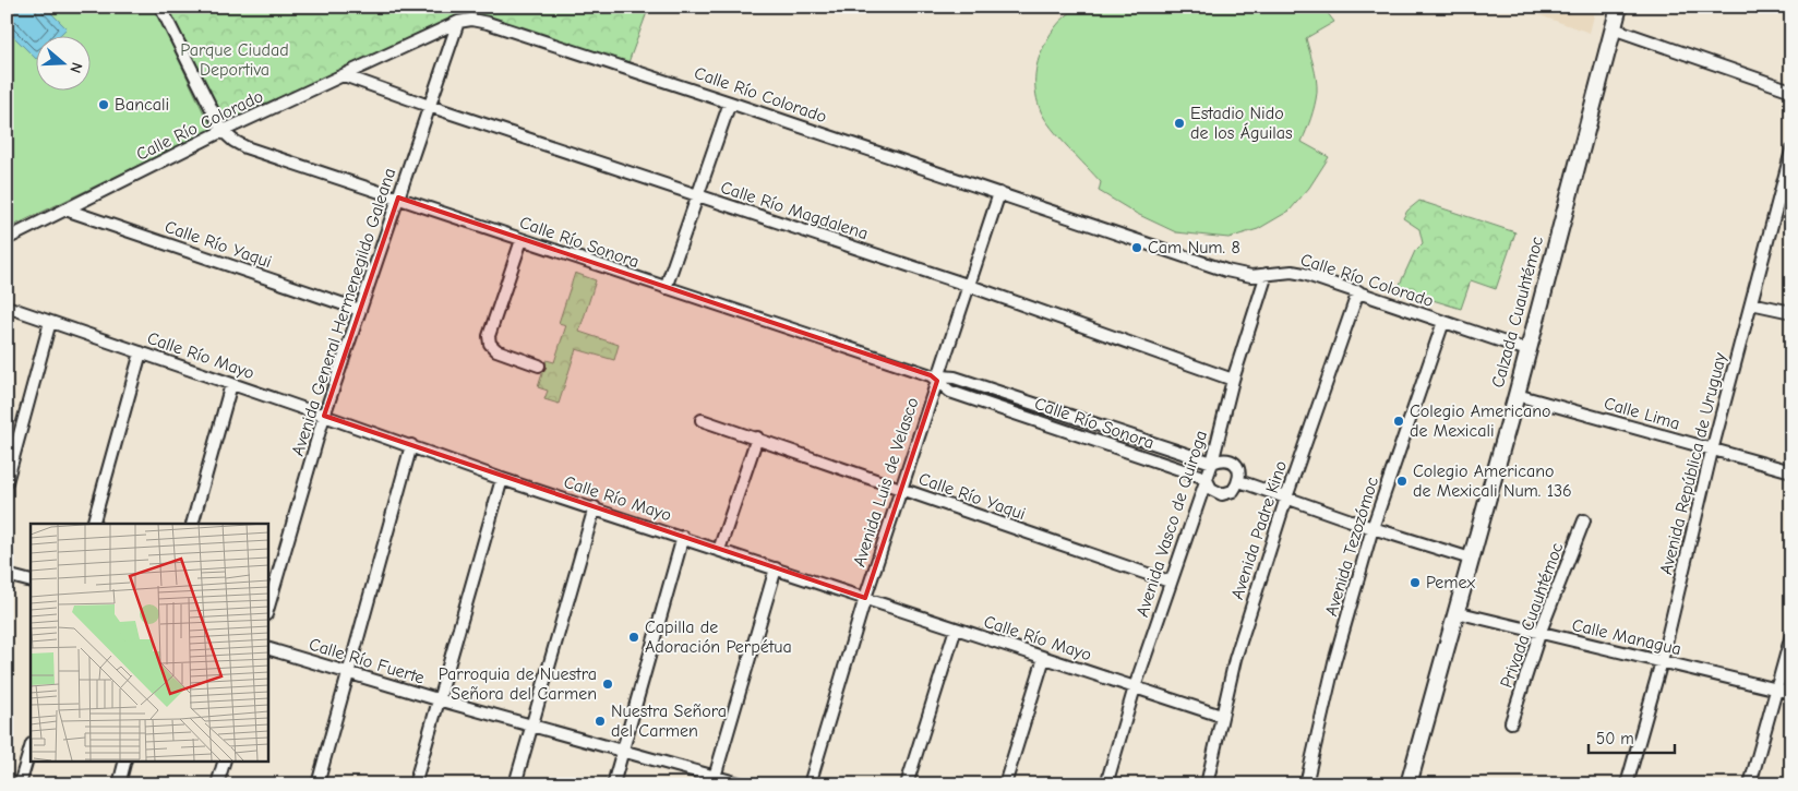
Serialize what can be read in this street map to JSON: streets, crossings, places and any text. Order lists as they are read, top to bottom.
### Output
{
  "streets": {
    "main road": ["Calzada Cuauhtémoc"],
    "street": [
      "Calle Río Colorado",
      "Calle Río Magdalena",
      "Calle Río Sonora",
      "Calle Río Yaqui",
      "Avenida General Hermenegildo Galeana",
      "Calle Río Mayo",
      "Calle Lima",
      "Avenida República de Uruguay",
      "Avenida Luis de Velasco",
      "Avenida Vasco de Quiroga",
      "Avenida Padre Kino",
      "Avenida Tezozómoc",
      "Privada Cuauhtémoc",
      "Calle Managua",
      "Calle Río Fuerte"
    ]
  },
  "crossings": [
    ["Calle Río Colorado", "Calle Río Magdalena"],
    ["Calle Río Colorado", "Calle Río Sonora"],
    ["Calle Río Colorado", "Calle Río Yaqui"],
    ["Calle Río Colorado", "Avenida General Hermenegildo Galeana"],
    ["Calle Río Colorado", "Calzada Cuauhtémoc"],
    ["Calle Río Colorado", "Avenida Luis de Velasco"],
    ["Calle Río Colorado", "Avenida Vasco de Quiroga"],
    ["Calle Río Colorado", "Avenida Padre Kino"],
    ["Calle Río Colorado", "Avenida Tezozómoc"],
    ["Calle Río Magdalena", "Avenida General Hermenegildo Galeana"],
    ["Calle Río Magdalena", "Avenida Luis de Velasco"],
    ["Calle Río Magdalena", "Avenida Vasco de Quiroga"],
    ["Calle Río Sonora", "Avenida General Hermenegildo Galeana"],
    ["Calle Río Sonora", "Avenida Luis de Velasco"],
    ["Calle Río Sonora", "Avenida Vasco de Quiroga"],
    ["Calle Río Yaqui", "Avenida General Hermenegildo Galeana"],
    ["Calle Río Yaqui", "Avenida Luis de Velasco"],
    ["Calle Río Yaqui", "Avenida Vasco de Quiroga"],
    ["Avenida General Hermenegildo Galeana", "Calle Río Mayo"],
    ["Calzada Cuauhtémoc", "Calle Lima"],
    ["Calzada Cuauhtémoc", "Calle Managua"],
    ["Calle Río Mayo", "Avenida Luis de Velasco"],
    ["Calle Río Mayo", "Avenida Vasco de Quiroga"],
    ["Calle Río Mayo", "Avenida Padre Kino"],
    ["Calle Lima", "Avenida República de Uruguay"],
    ["Avenida República de Uruguay", "Calle Managua"],
    ["Privada Cuauhtémoc", "Calle Managua"]
  ],
  "parks": ["Parque Ciudad Deportiva"],
  "places": [
    "Bancali",
    "Estadio Nido de los Águilas",
    "Cam Num. 8",
    "Colegio Americano de Mexicali",
    "Colegio Americano de Mexicali Num. 136",
    "Pemex",
    "Capilla de Adoración Perpétua",
    "Parroquia de Nuestra Señora del Carmen",
    "Nuestra Señora del Carmen"
  ],
  "scale_bar": "50 m",
  "north": "right"
}
